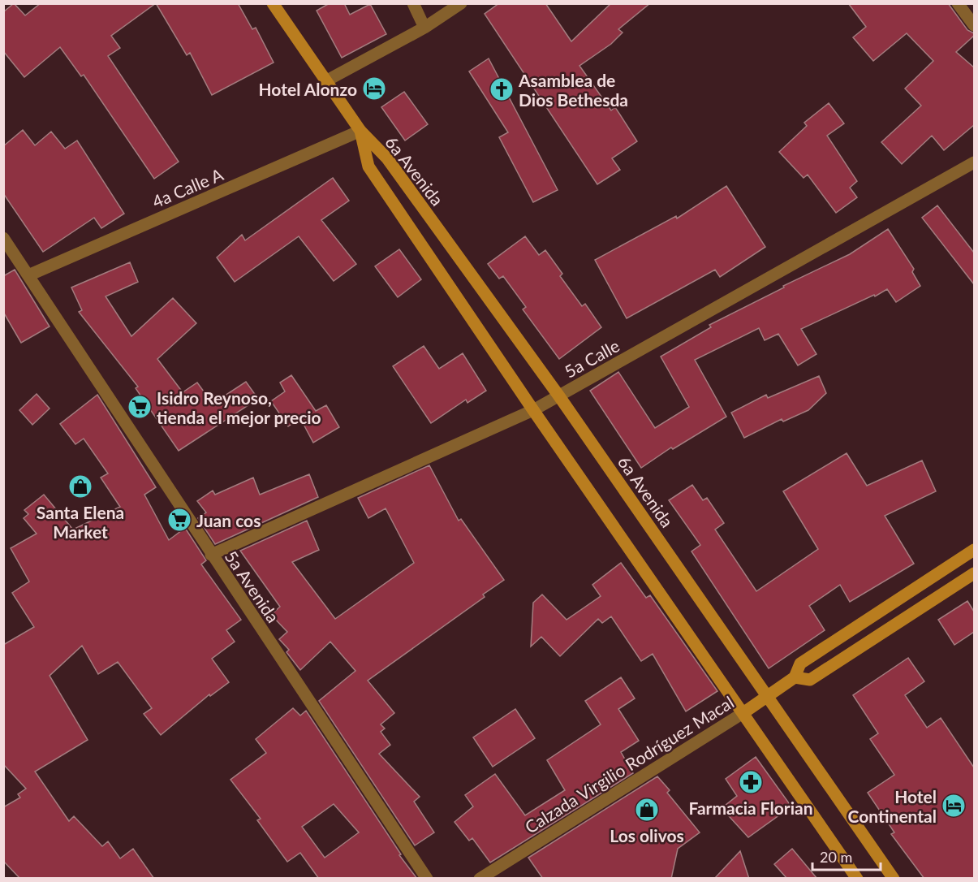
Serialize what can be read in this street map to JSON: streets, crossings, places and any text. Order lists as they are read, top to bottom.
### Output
{
  "streets": {
    "street": [
      "6a Avenida",
      "4a Calle A",
      "5a Calle",
      "5a Avenida",
      "Calzada Virgilio Rodríguez Macal"
    ]
  },
  "crossings": [
    ["6a Avenida", "4a Calle A"],
    ["6a Avenida", "5a Calle"],
    ["6a Avenida", "Calzada Virgilio Rodríguez Macal"],
    ["4a Calle A", "5a Avenida"],
    ["5a Calle", "5a Avenida"]
  ],
  "places": {
    "hotel": ["Hotel Alonzo", "Hotel Continental"],
    "church": ["Asamblea de Dios Bethesda"],
    "supermarket": ["Isidro Reynoso, tienda el mejor precio", "Juan cos"],
    "shop": ["Santa Elena Market", "Los olivos"],
    "pharmacy": ["Farmacia Florian"]
  },
  "scale_bar": "20 m"
}
